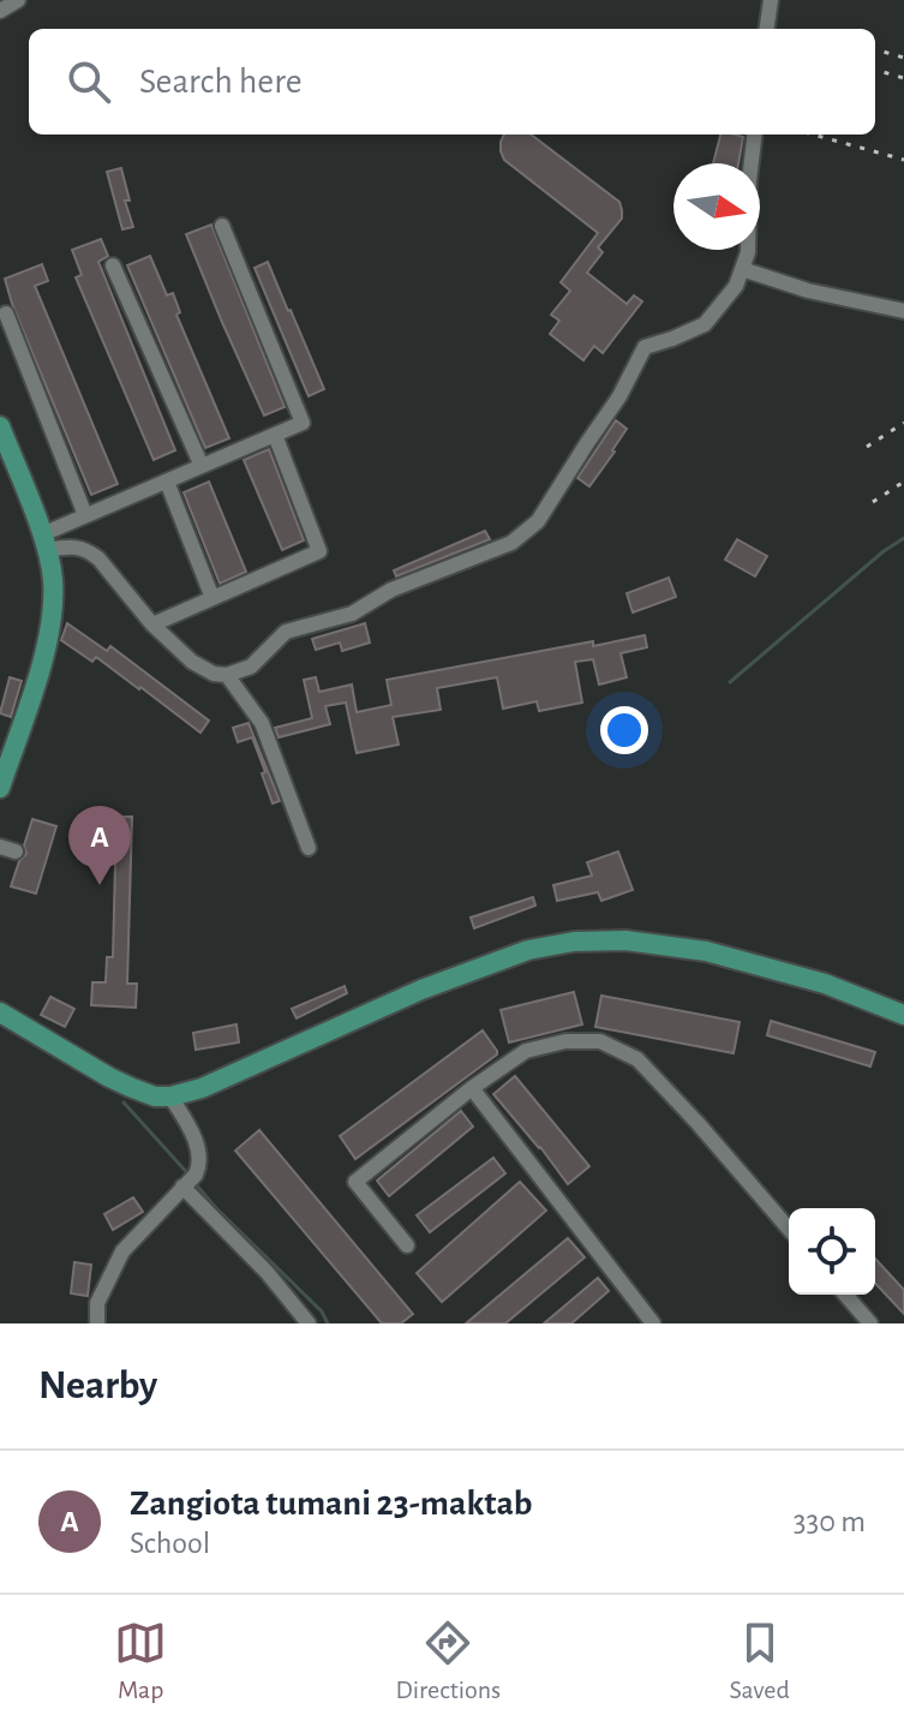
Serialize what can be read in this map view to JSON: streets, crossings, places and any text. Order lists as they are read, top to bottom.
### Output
{
  "north": "right",
  "page": {
    "search": "Search here",
    "pins": "A",
    "heading": "Nearby",
    "list": [
      {
        "mark": "A",
        "name": "Zangiota tumani 23-maktab",
        "note": "School",
        "value": "330 m"
      }
    ],
    "nav": ["Map", "Directions", "Saved"]
  }
}
